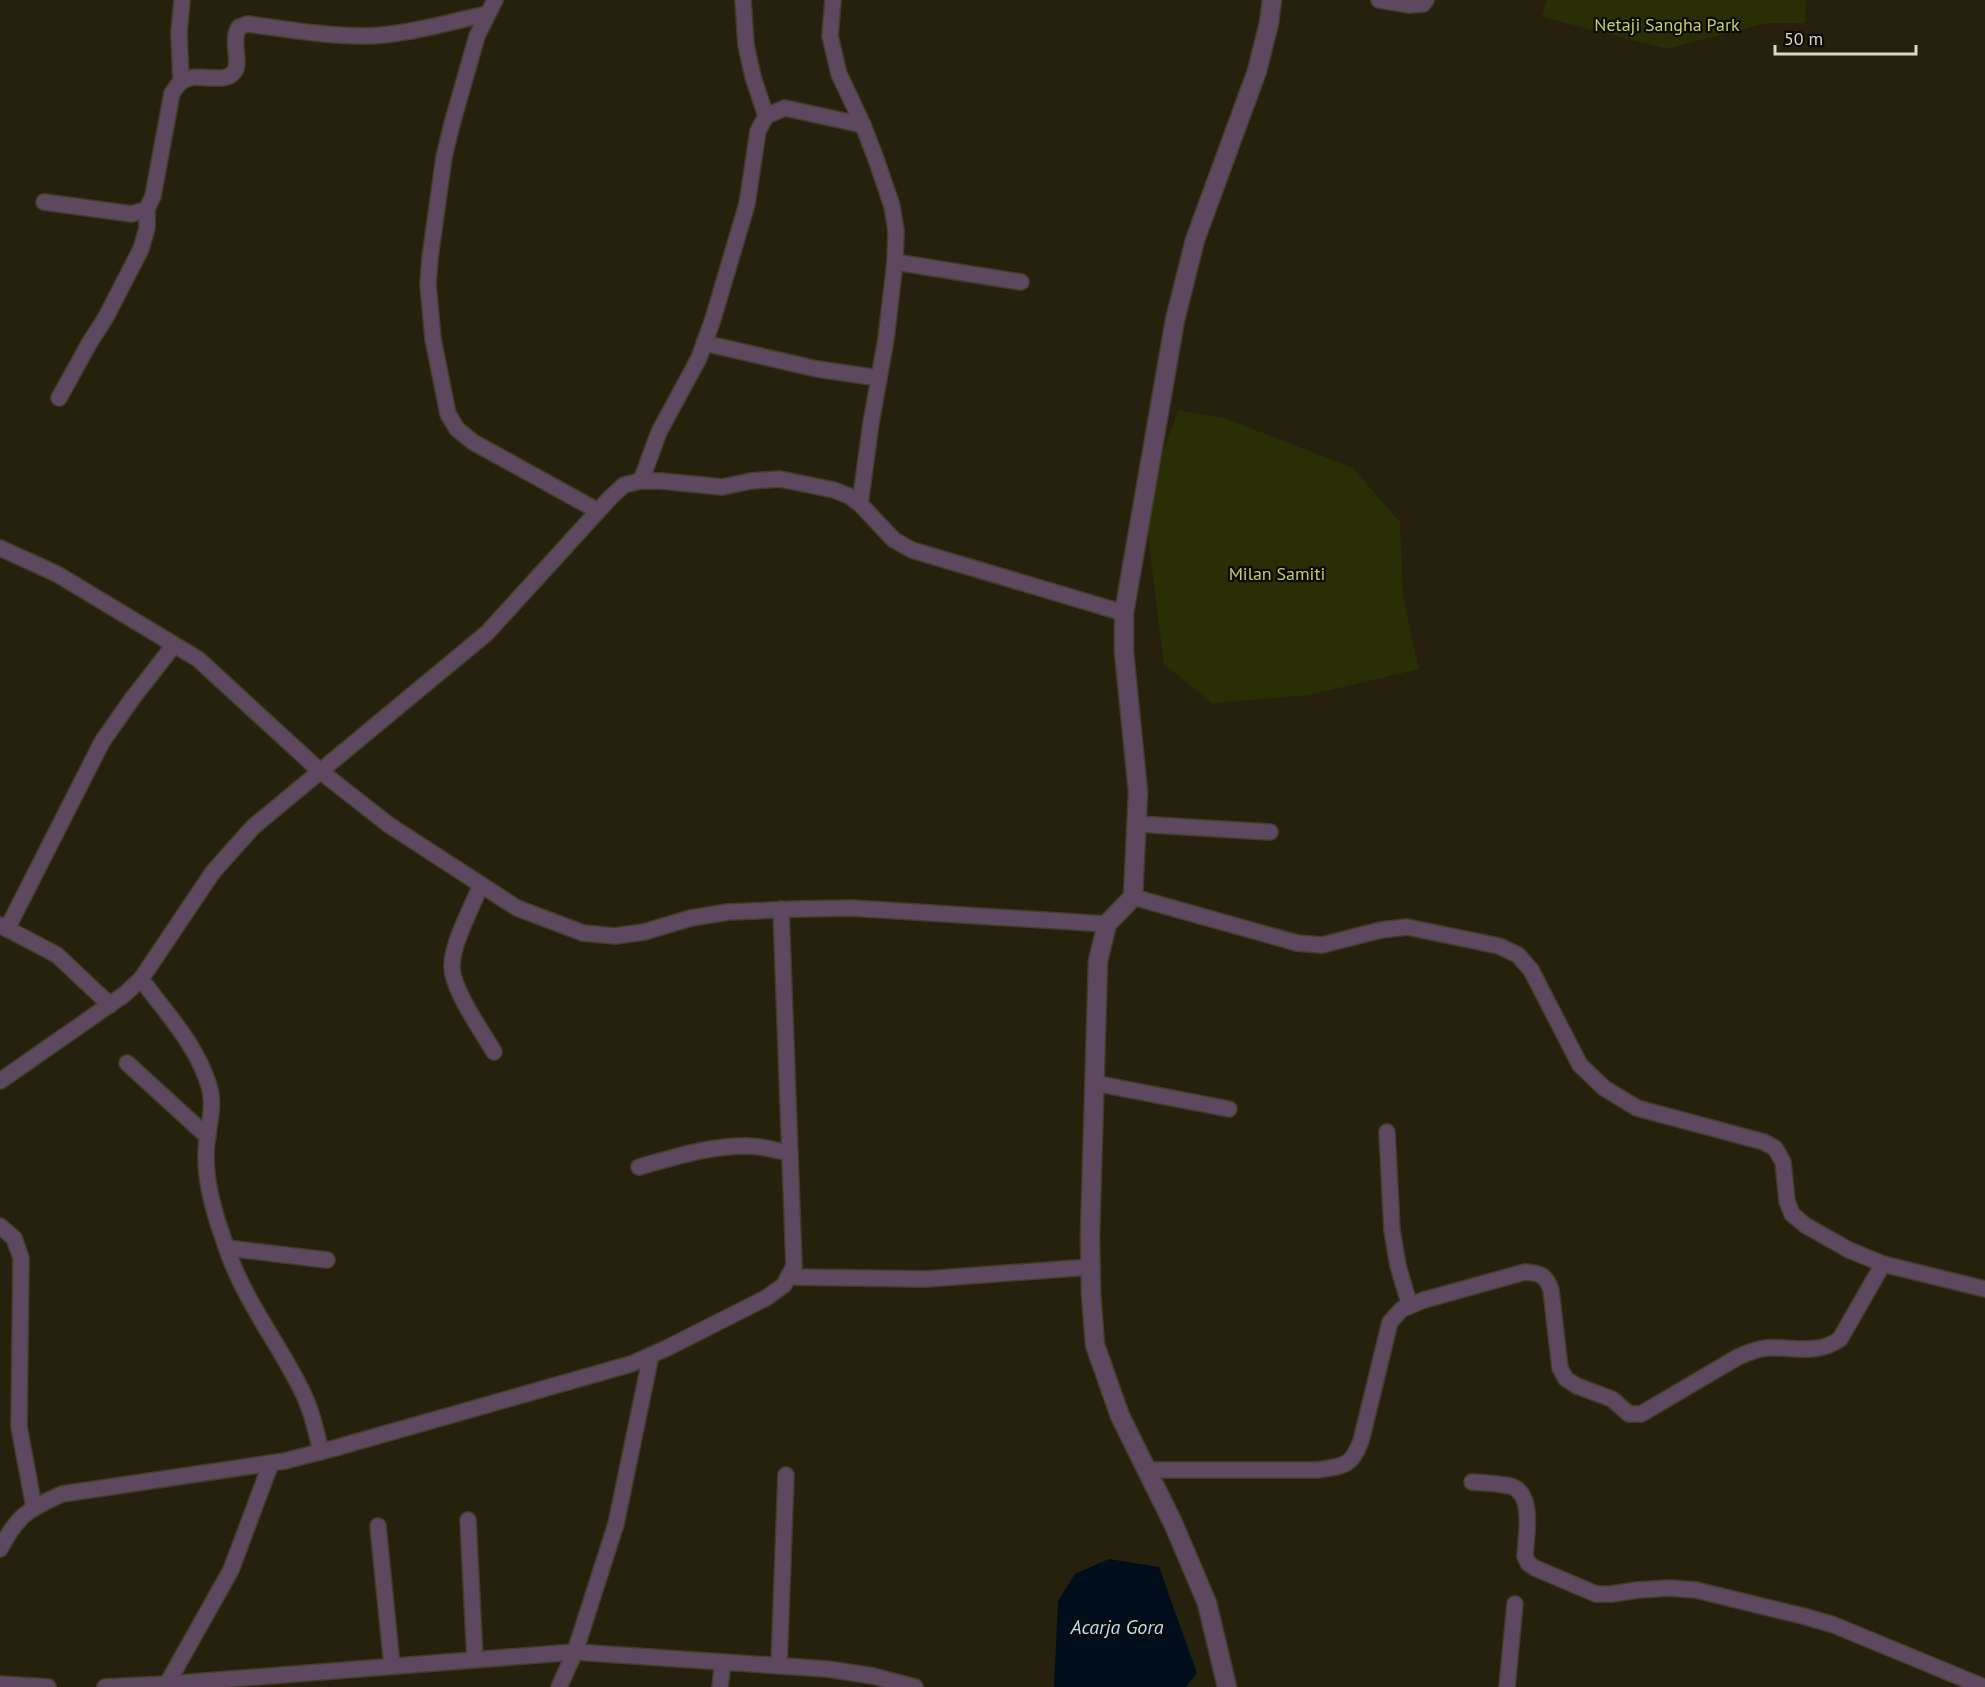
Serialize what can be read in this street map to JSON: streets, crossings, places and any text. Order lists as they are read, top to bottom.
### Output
{
  "water": ["Acarja Gora"],
  "parks": ["Netaji Sangha Park", "Milan Samiti"],
  "scale_bar": "50 m"
}
